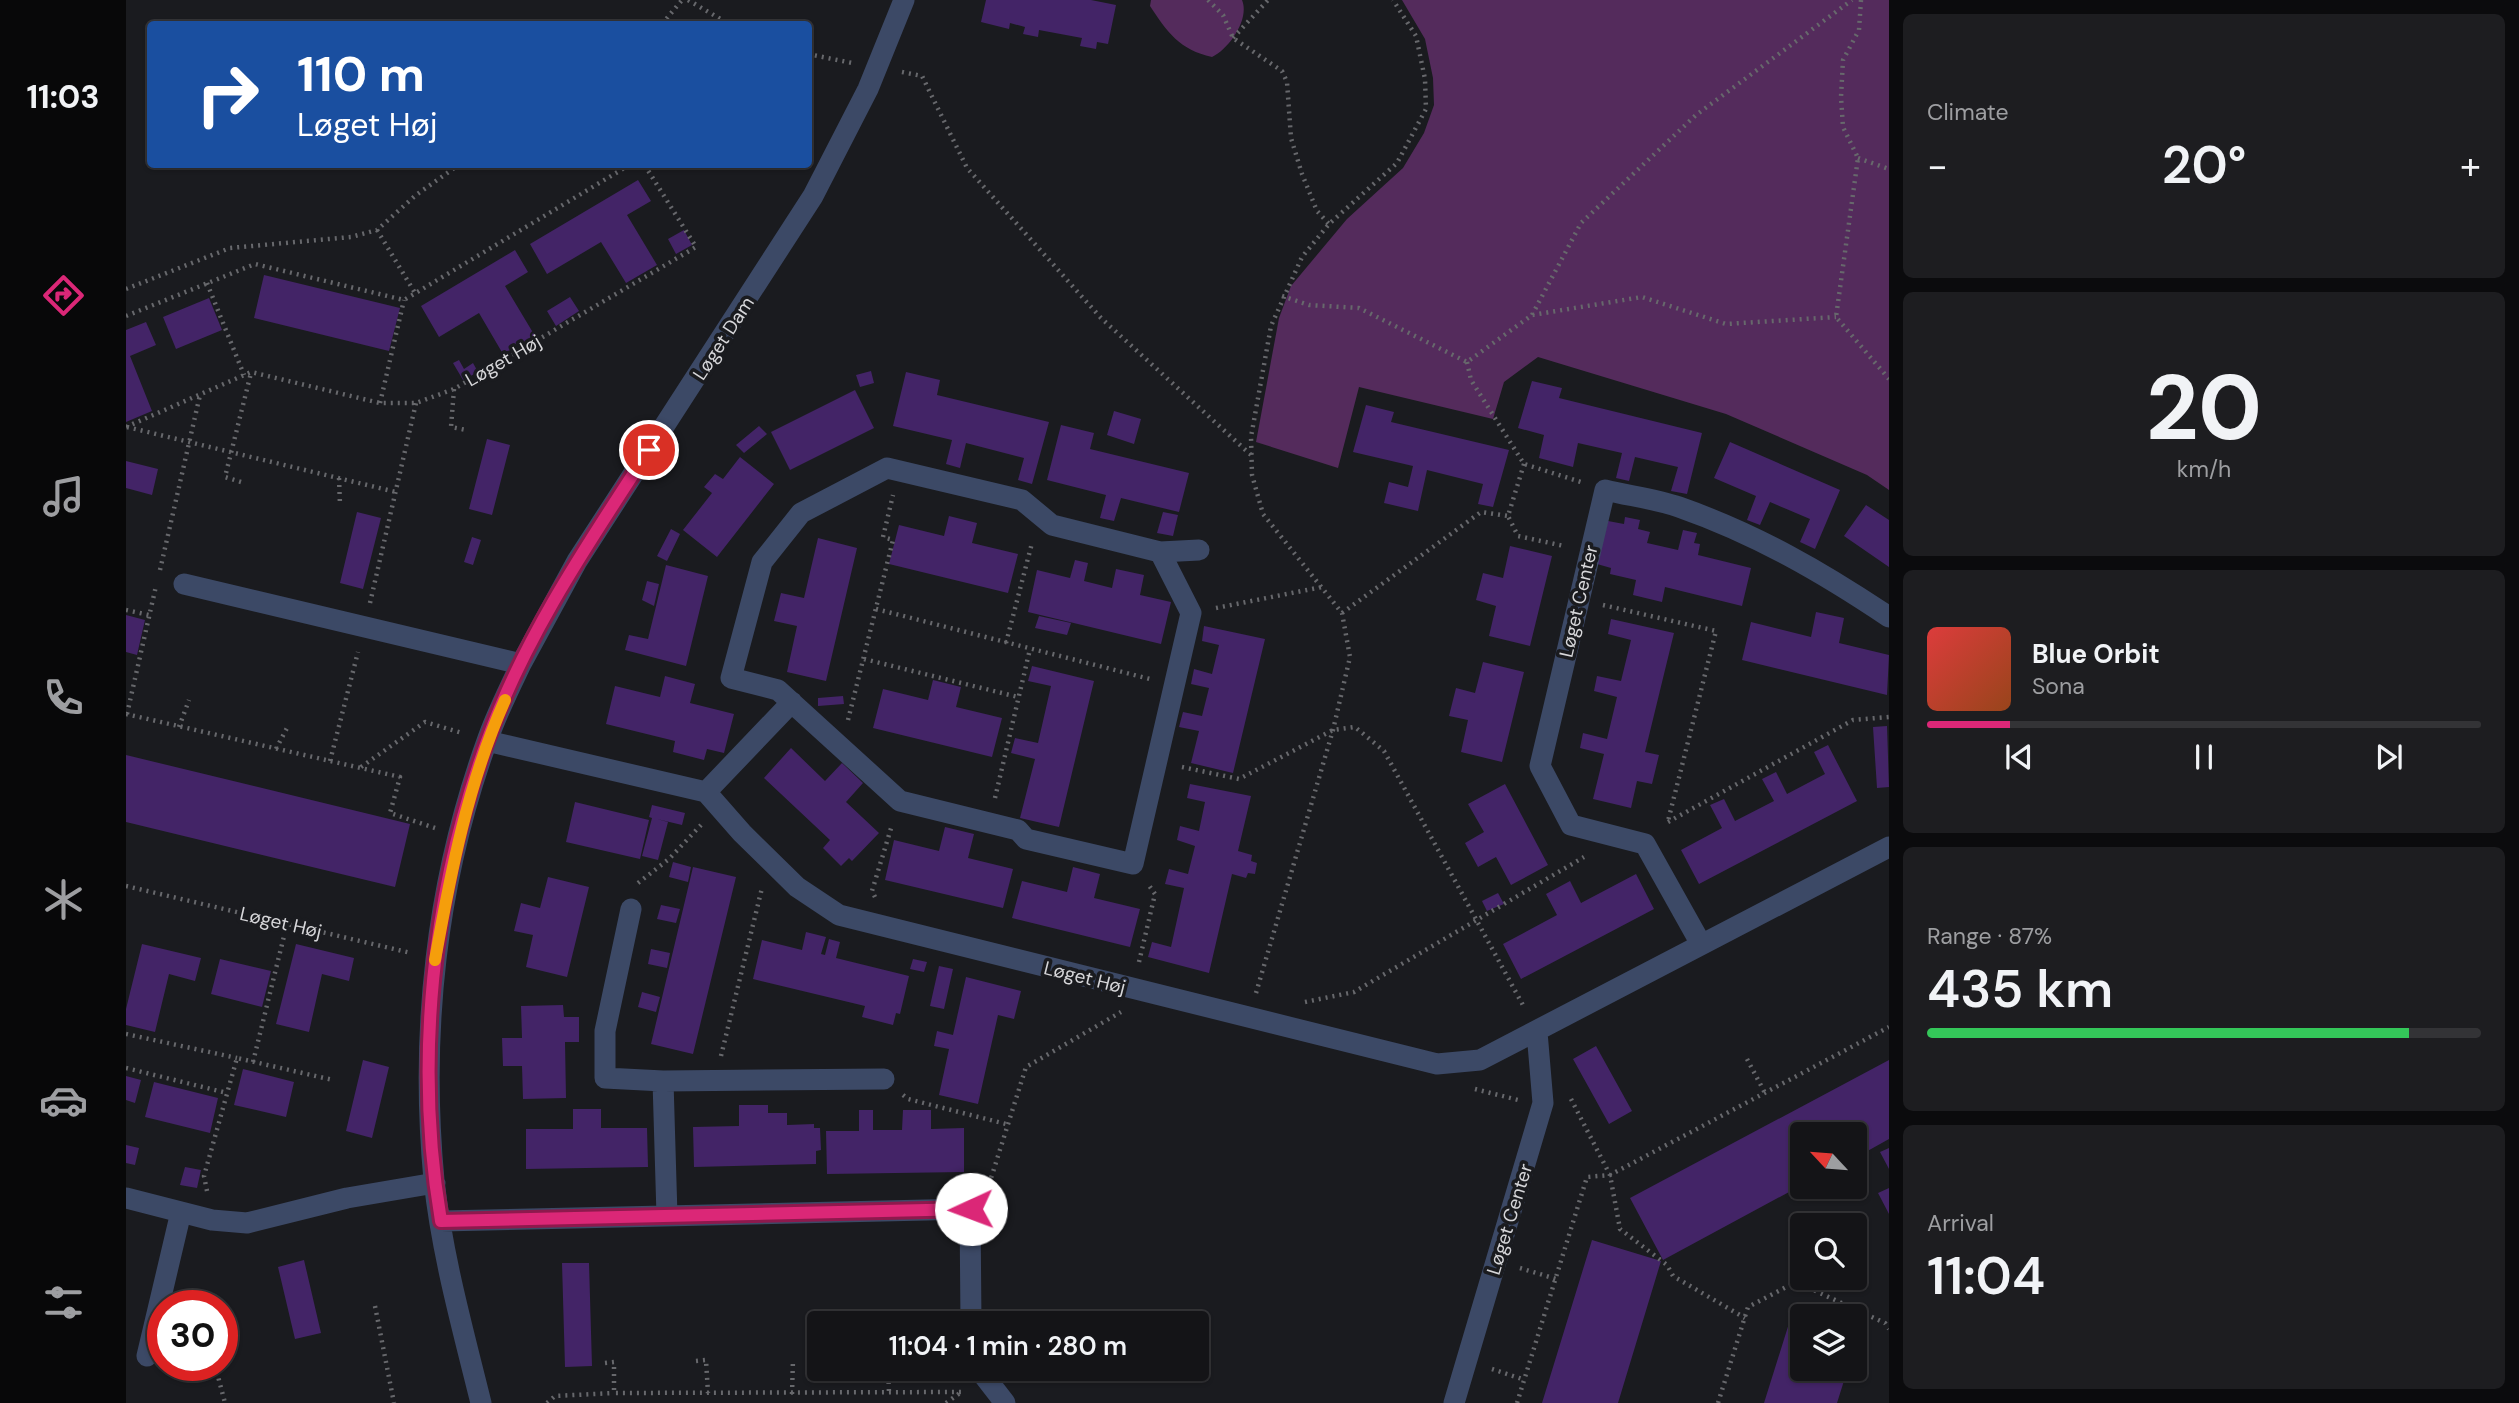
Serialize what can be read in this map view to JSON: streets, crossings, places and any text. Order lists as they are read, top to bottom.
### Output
{
  "streets": {
    "street": ["Løget Dam", "Løget Høj", "Løget Center"]
  },
  "crossings": [
    ["Løget Høj", "Løget Center"]
  ],
  "north": "top left",
  "page": {
    "tabs": "11:03",
    "tile": [
      "Climate",
      ["20", "km/h"],
      ["Range · 87%", "435 km"],
      ["Arrival", "11:04"]
    ],
    "turn": ["110 m", "Løget Høj"],
    "heat": ["−", "20°", "+"],
    "song": ["Blue Orbit", "Sona"],
    "limit": "30",
    "trip": "11:04 · 1 min · 280 m"
  }
}
